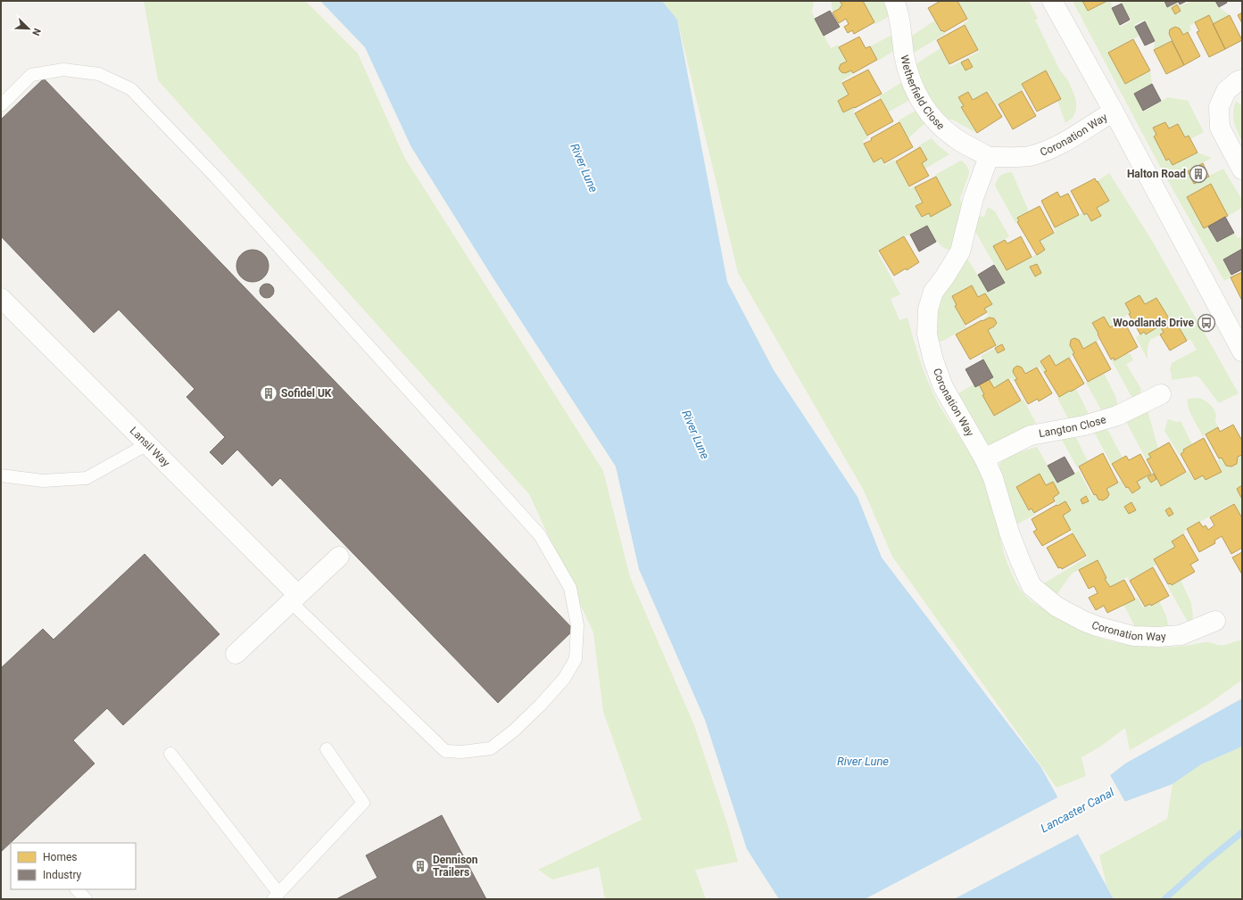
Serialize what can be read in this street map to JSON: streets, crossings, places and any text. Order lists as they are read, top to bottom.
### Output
{
  "streets": {
    "street": [
      "Wetherfield Close",
      "Coronation Way",
      "Langton Close",
      "Lansil Way"
    ]
  },
  "crossings": [
    ["Wetherfield Close", "Coronation Way"],
    ["Coronation Way", "Langton Close"]
  ],
  "water": ["River Lune", "Lancaster Canal"],
  "places": {
    "building": ["Halton Road", "Sofidel UK", "Dennison Trailers"],
    "bus stop": ["Woodlands Drive"]
  },
  "legend": ["Homes", "Industry"],
  "north": "bottom right"
}
